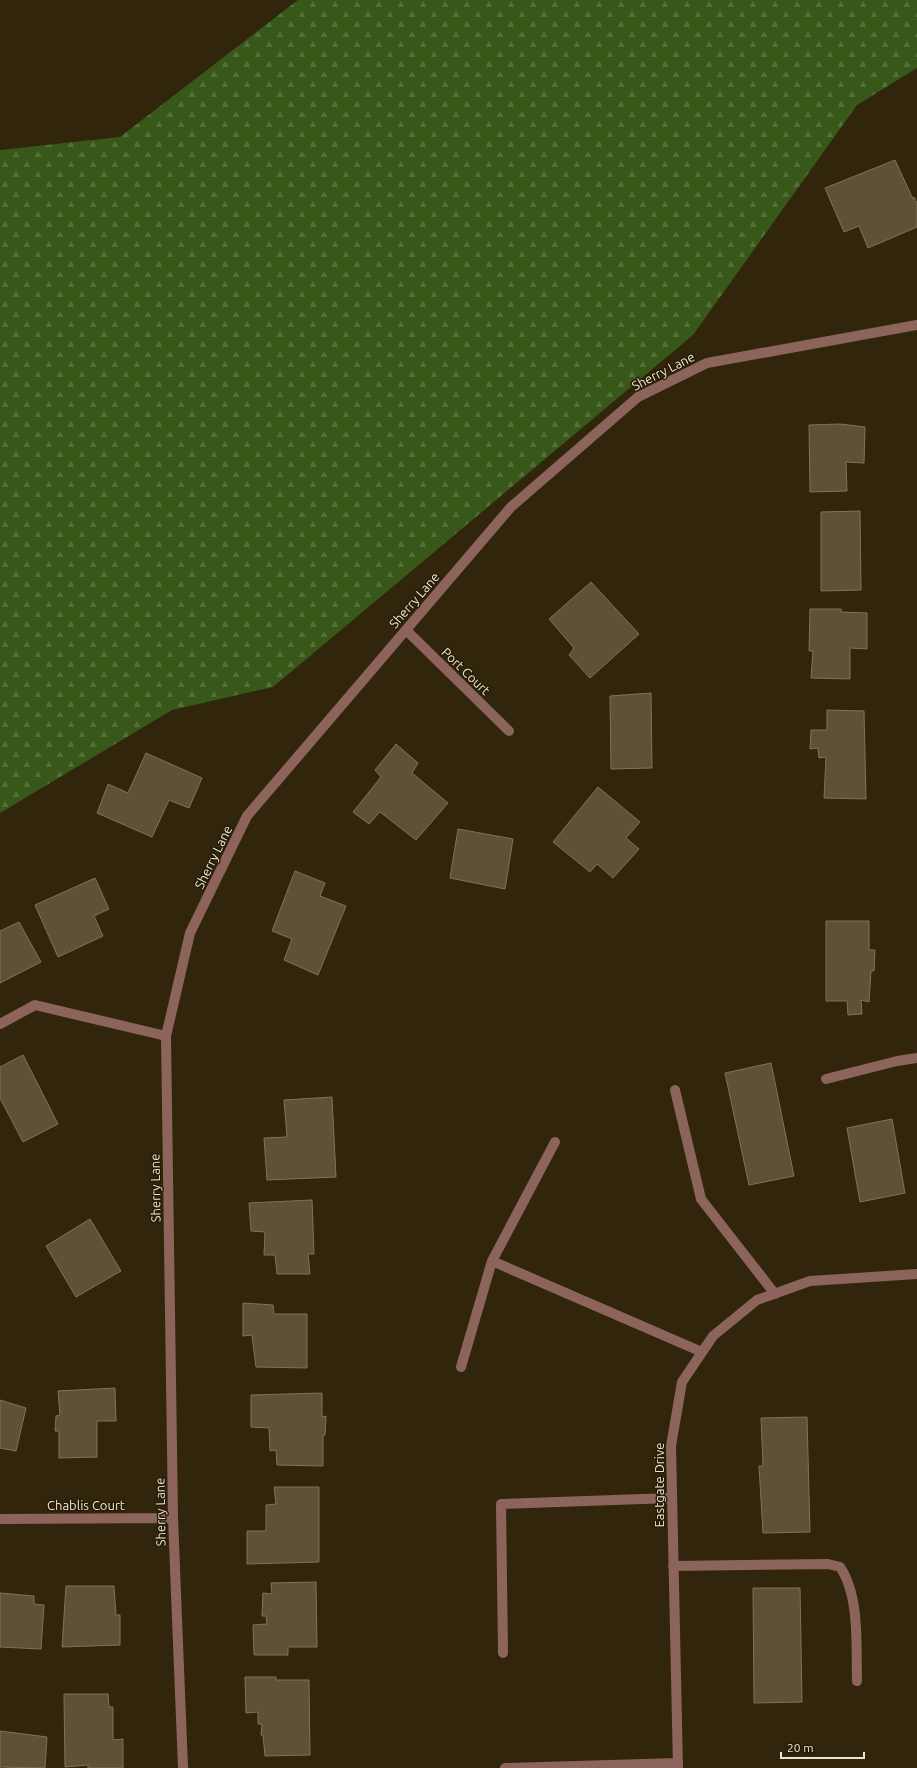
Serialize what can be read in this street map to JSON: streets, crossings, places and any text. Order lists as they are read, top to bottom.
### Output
{
  "streets": {
    "street": [
      "Sherry Lane",
      "Port Court",
      "Eastgate Drive",
      "Chablis Court"
    ]
  },
  "crossings": [
    ["Sherry Lane", "Port Court"],
    ["Sherry Lane", "Chablis Court"]
  ],
  "scale_bar": "20 m"
}
